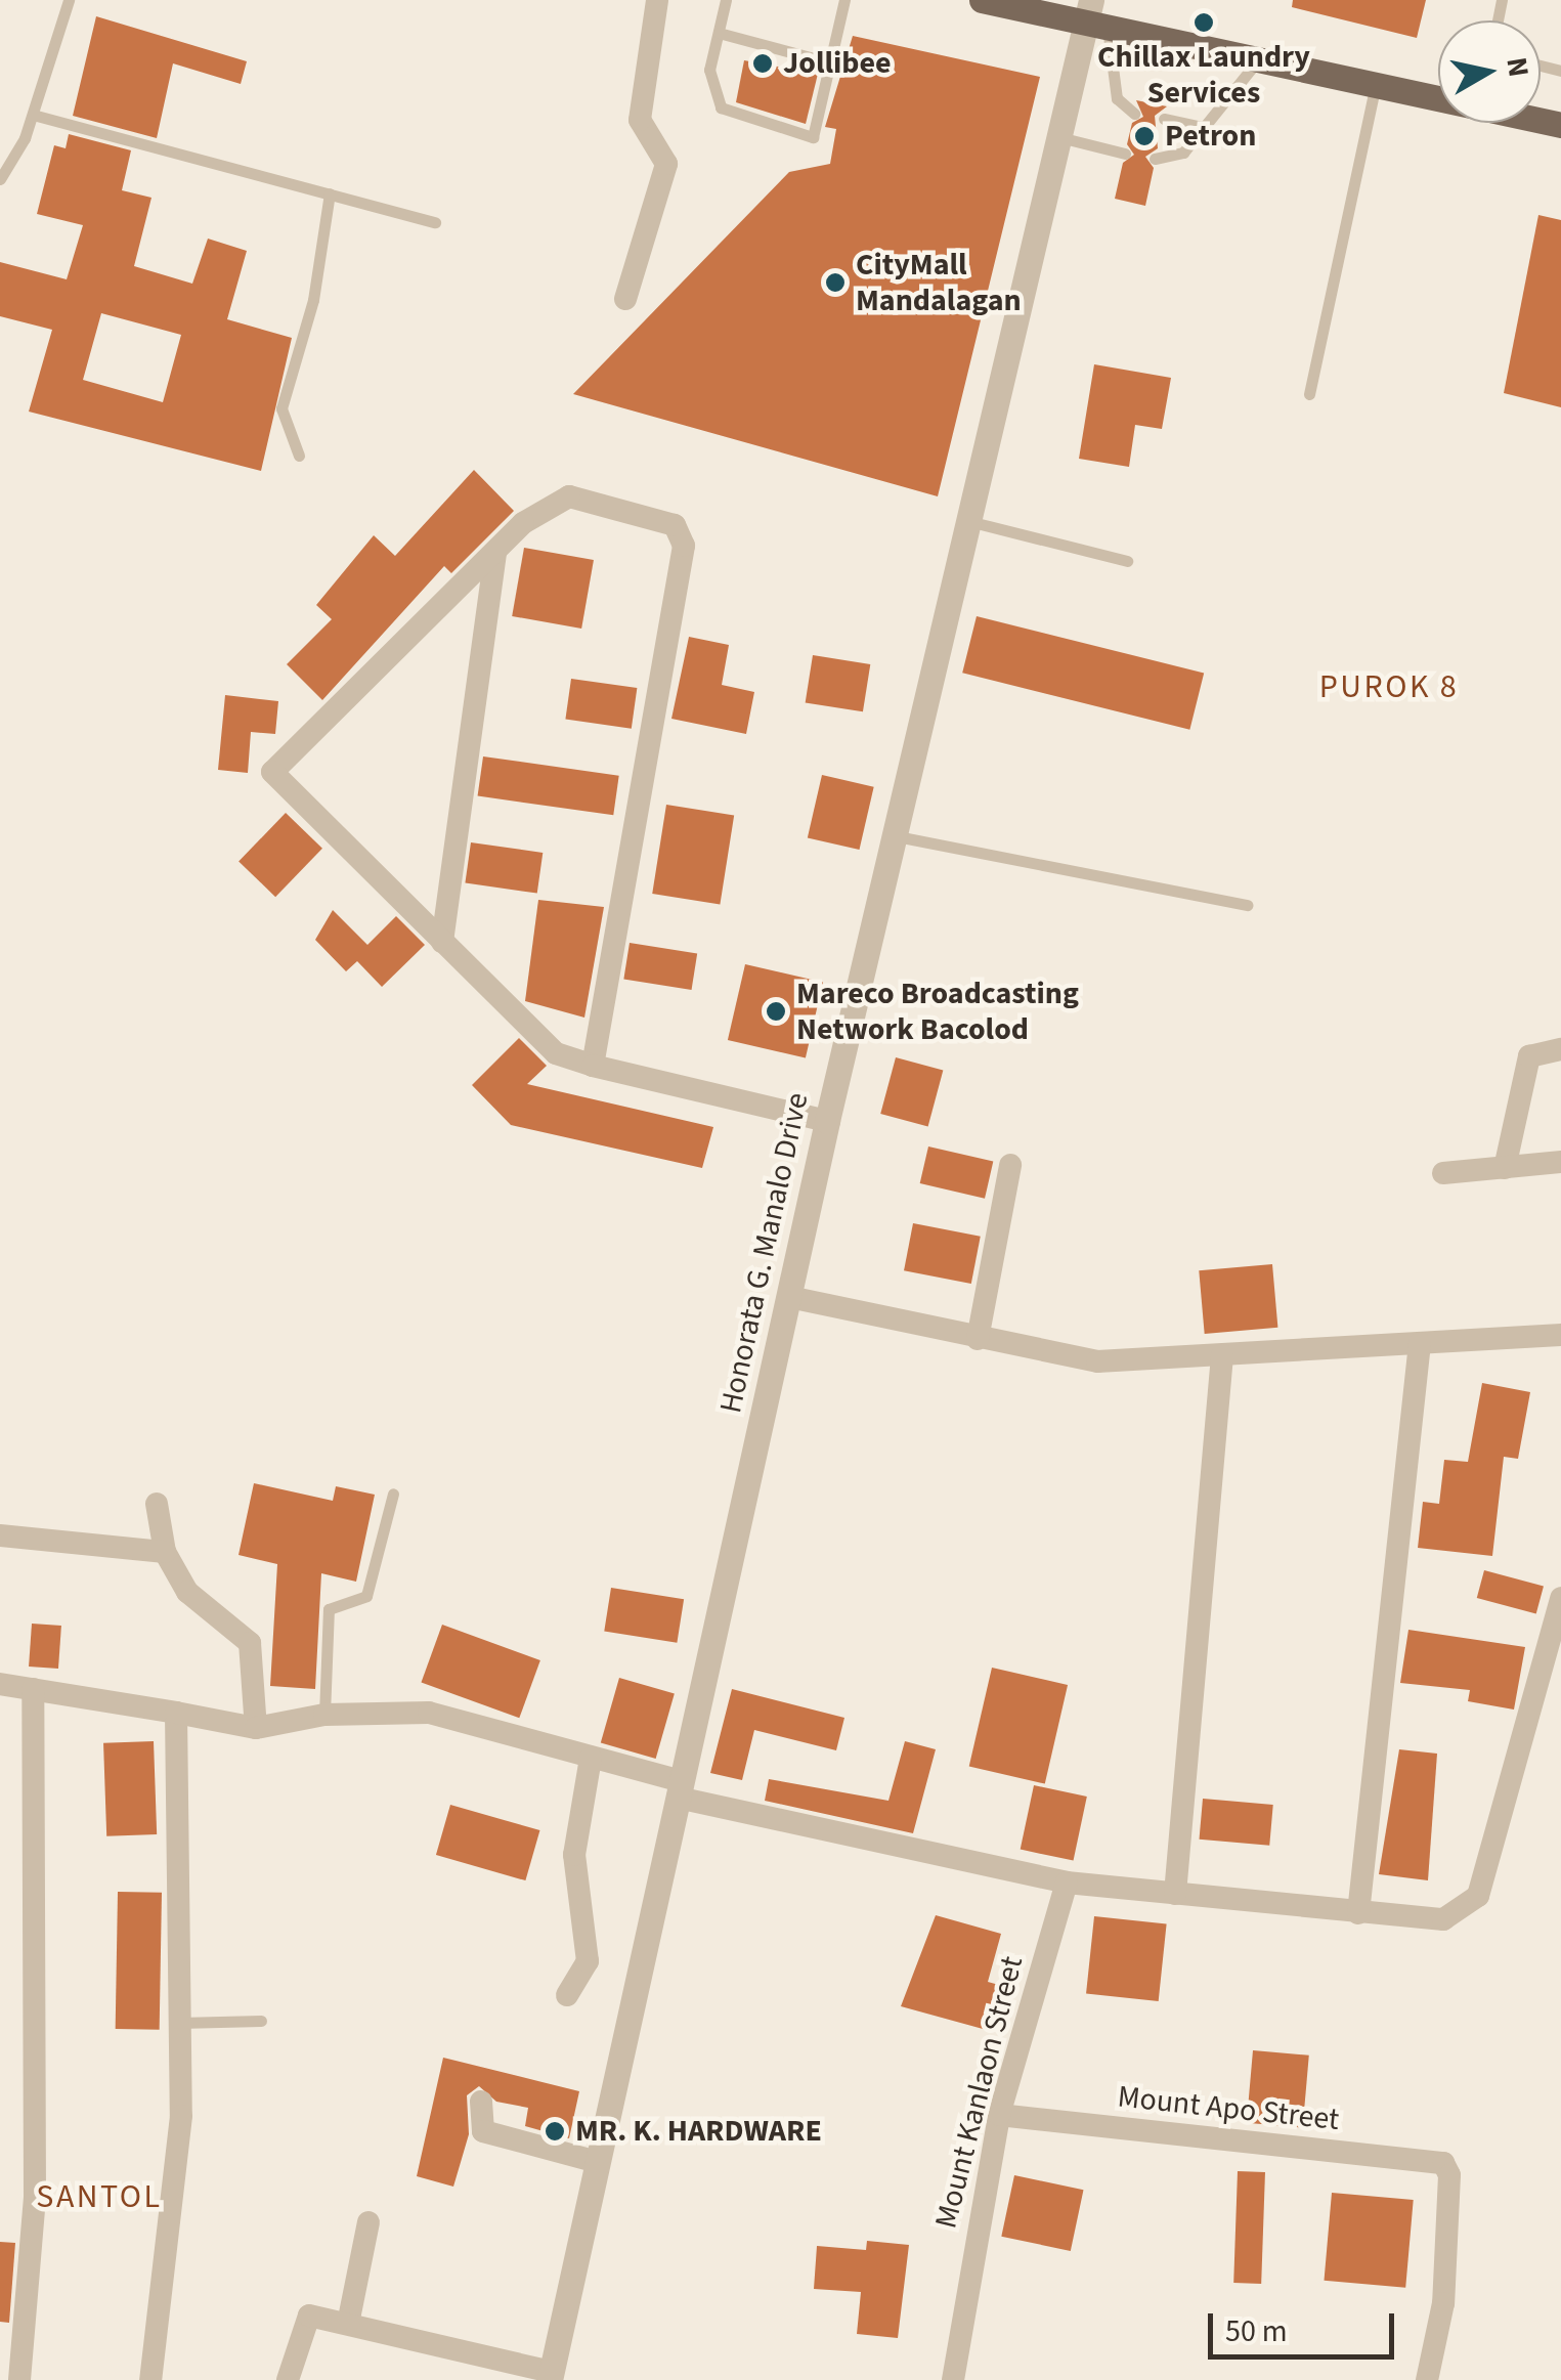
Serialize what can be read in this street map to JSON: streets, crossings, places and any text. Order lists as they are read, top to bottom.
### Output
{
  "streets": {
    "street": ["Honorata G. Manalo Drive", "Mount Kanlaon Street", "Mount Apo Street"]
  },
  "crossings": [
    ["Mount Kanlaon Street", "Mount Apo Street"]
  ],
  "districts": ["PUROK 8", "SANTOL"],
  "places": [
    "Chillax Laundry Services",
    "Jollibee",
    "Petron",
    "CityMall Mandalagan",
    "Mareco Broadcasting Network Bacolod",
    "MR. K. HARDWARE"
  ],
  "scale_bar": "50 m",
  "north": "right"
}
